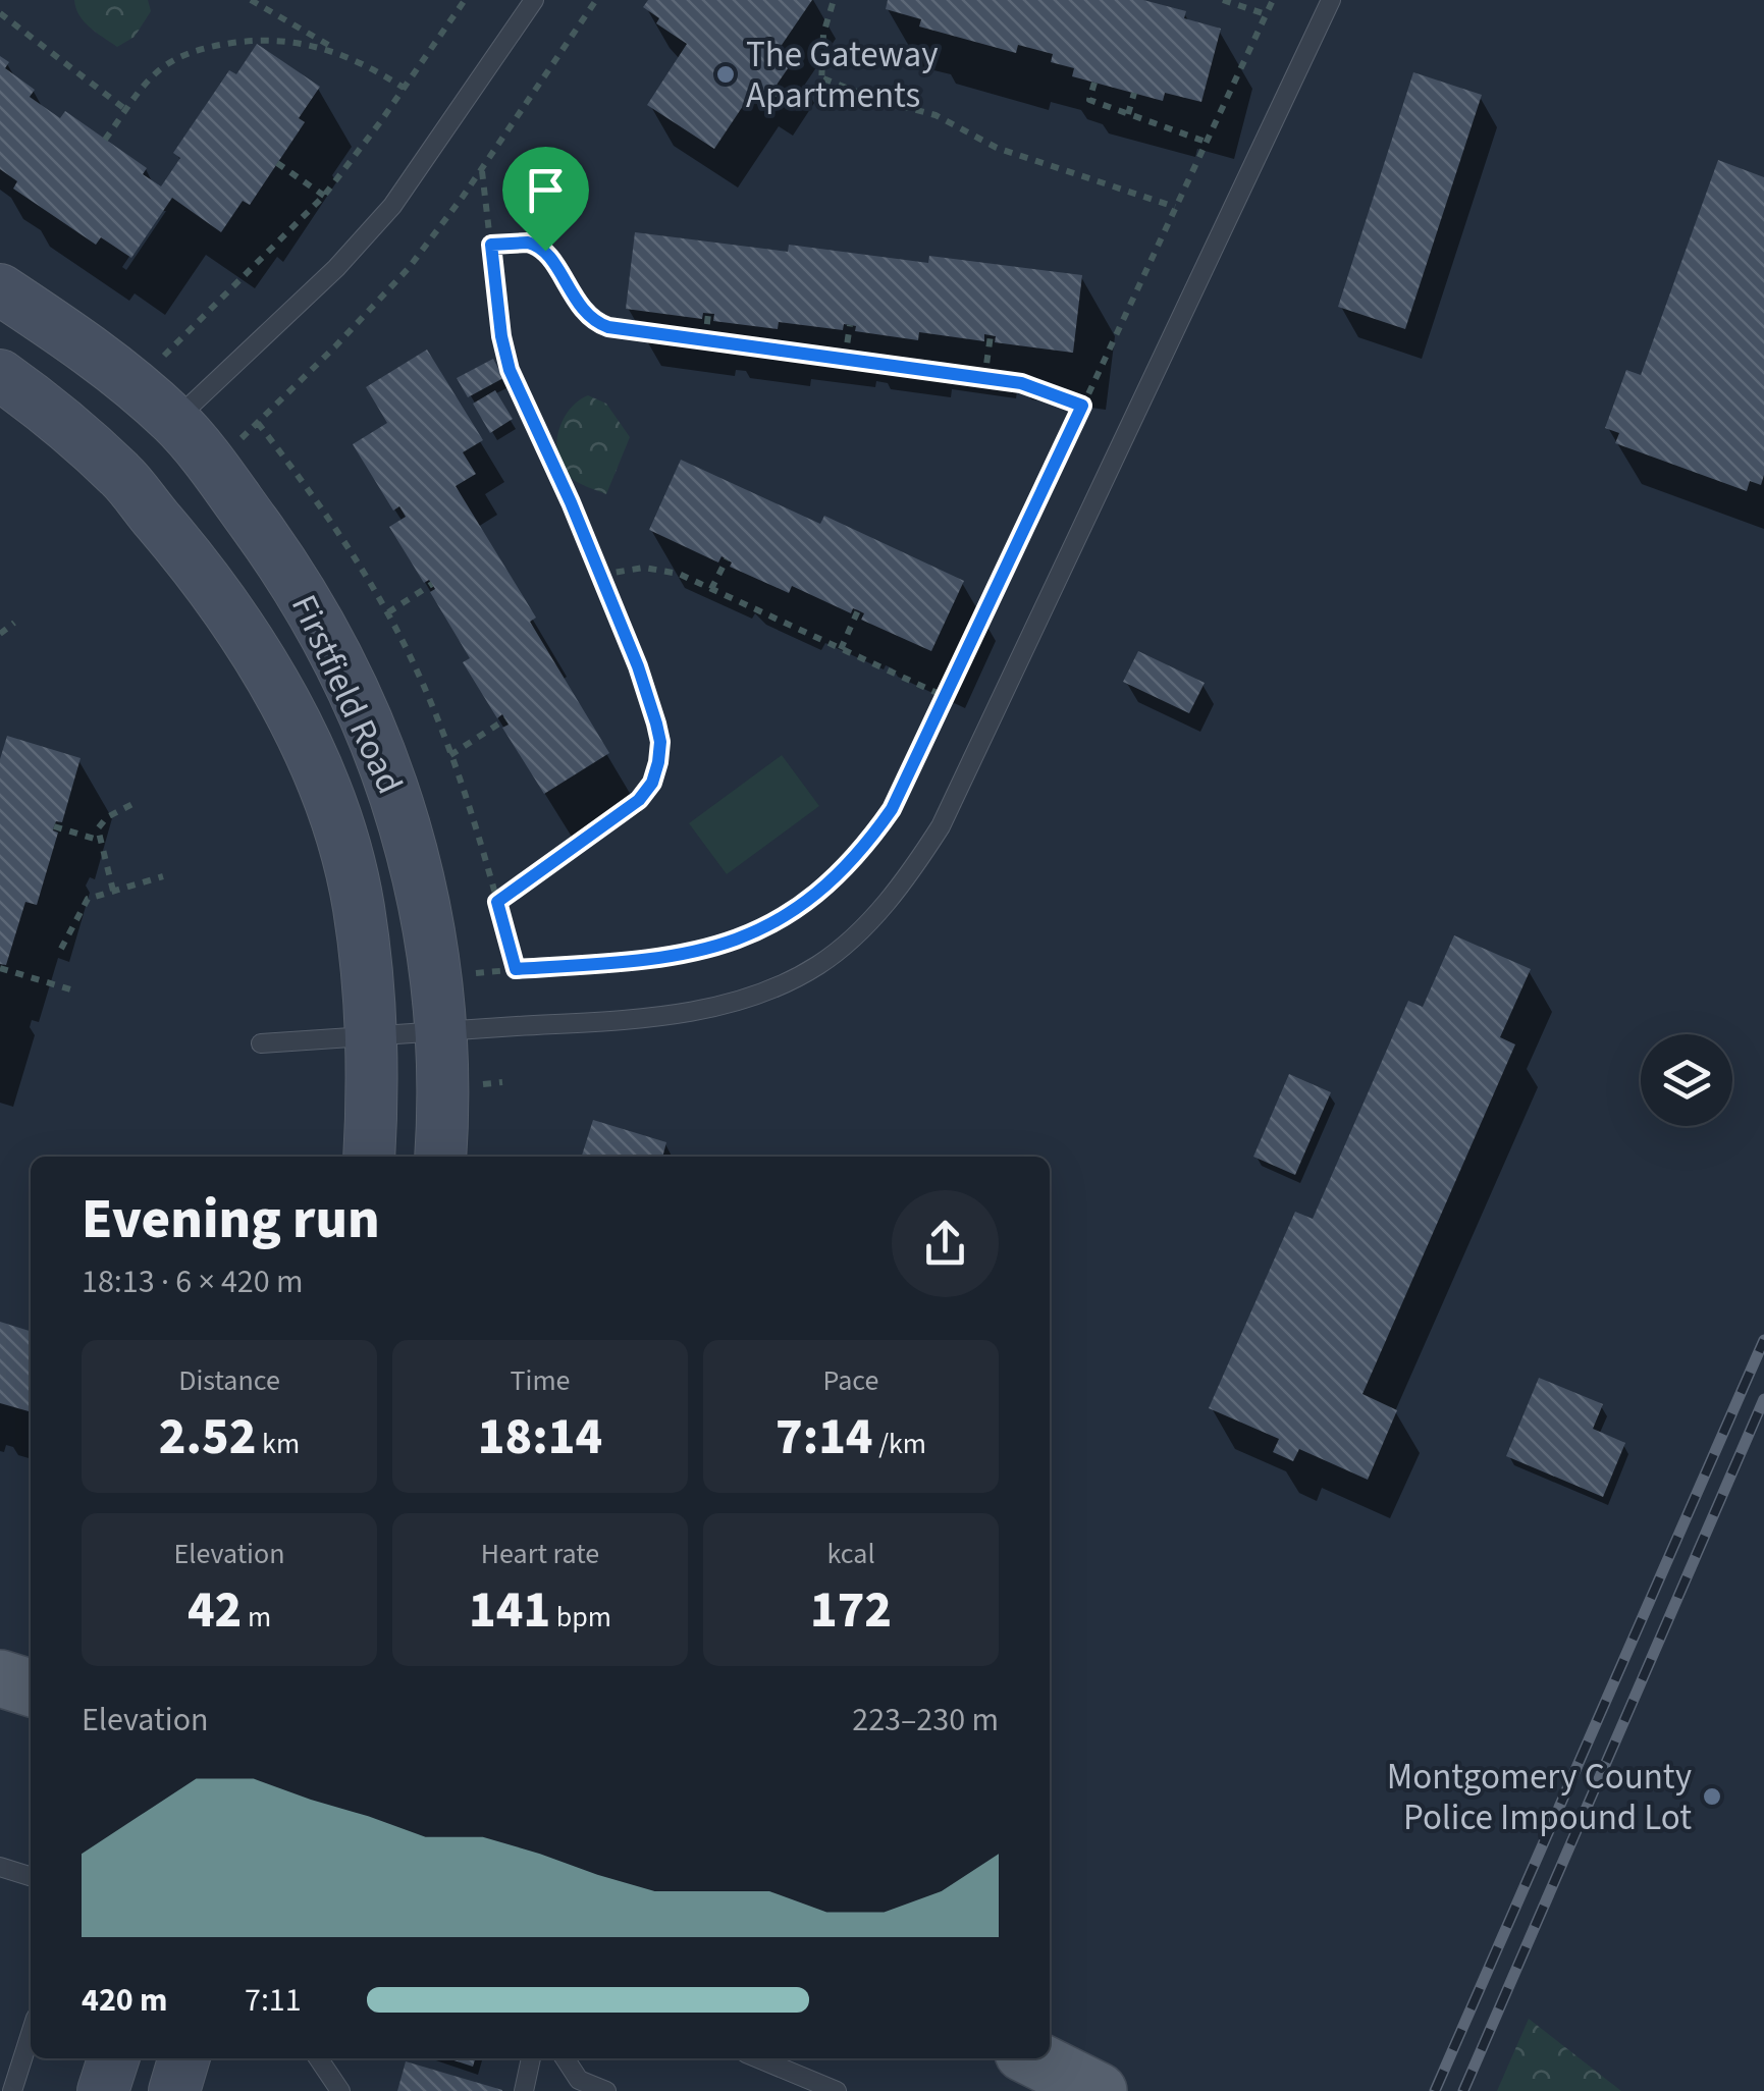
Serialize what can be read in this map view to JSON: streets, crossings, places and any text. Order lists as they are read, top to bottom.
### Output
{
  "streets": {
    "street": ["Firstfield Road"]
  },
  "places": ["The Gateway Apartments", "Montgomery County Police Impound Lot"],
  "page": {
    "heading": ["Evening run", "18:13 · 6 × 420 m"],
    "stats": [
      ["Distance", "2.52 km"],
      ["Time", "18:14"],
      ["Pace", "7:14 /km"],
      ["Elevation", "42 m"],
      ["Heart rate", "141 bpm"],
      ["kcal", "172"]
    ],
    "chart": ["Elevation", "223–230 m"],
    "list": [
      {
        "name": "420 m",
        "note": "7:11"
      }
    ]
  }
}
